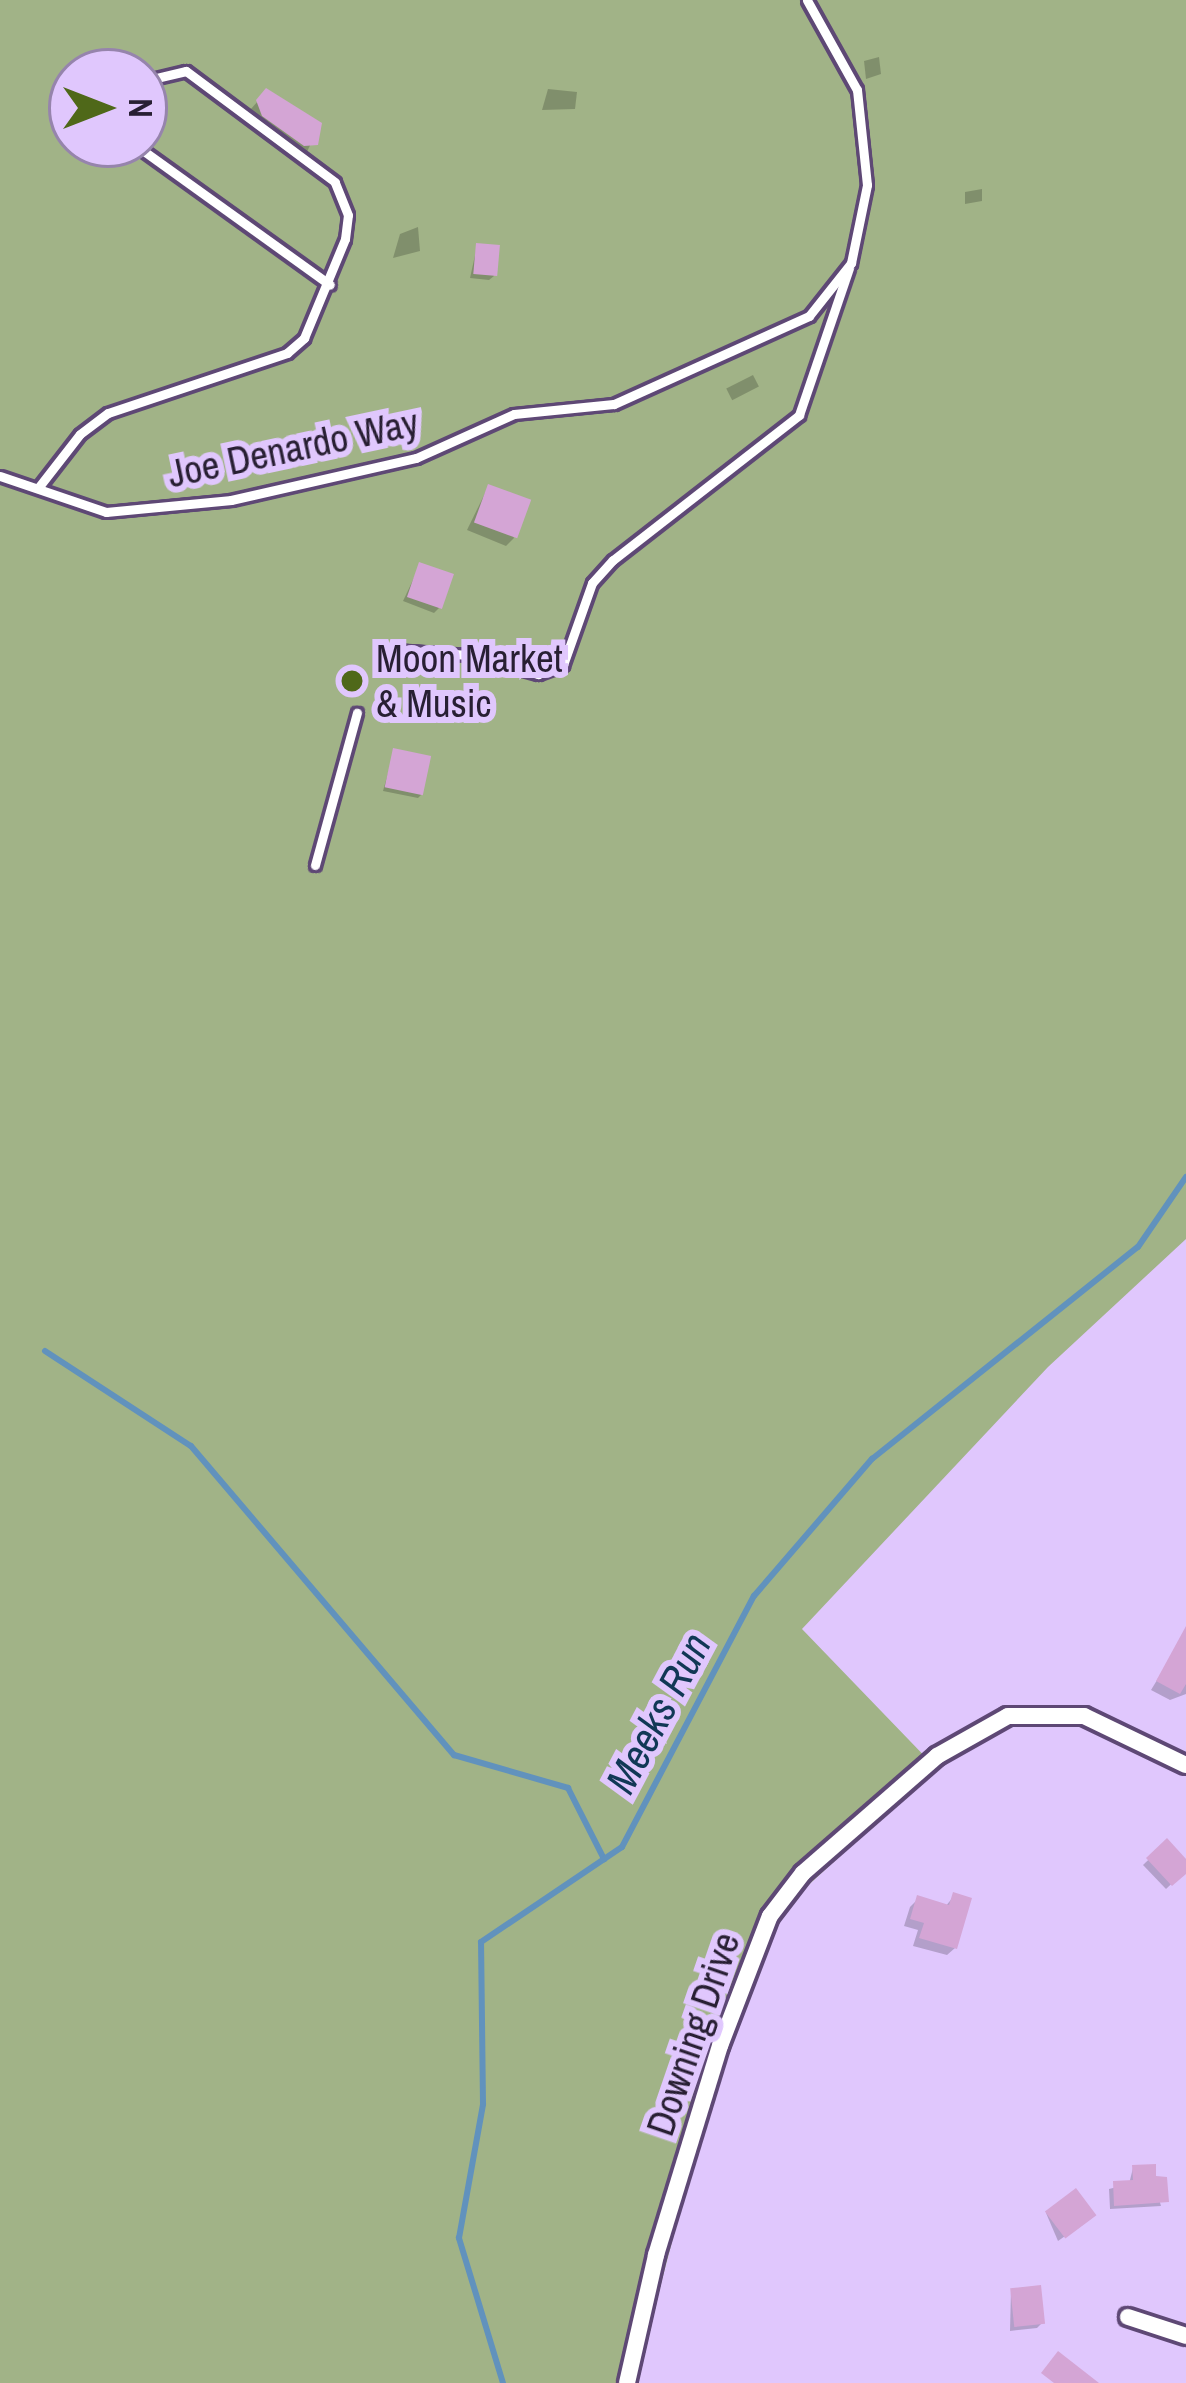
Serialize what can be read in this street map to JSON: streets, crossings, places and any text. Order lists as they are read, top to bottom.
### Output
{
  "streets": {
    "street": ["Downing Drive"],
    "lane": ["Joe Denardo Way"]
  },
  "water": ["Meeks Run"],
  "places": ["Moon Market & Music"],
  "north": "right"
}
